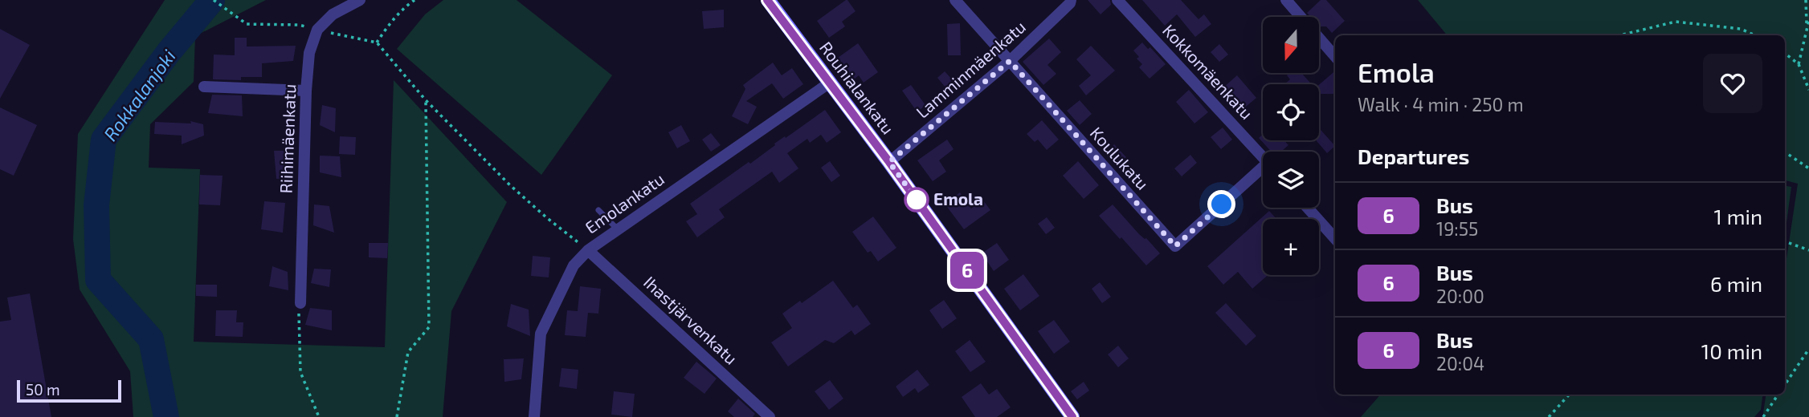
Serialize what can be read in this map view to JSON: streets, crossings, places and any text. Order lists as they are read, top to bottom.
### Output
{
  "streets": {
    "street": [
      "Lamminmäenkatu",
      "Kokkomäenkatu",
      "Rouhialankatu",
      "Riihimäenkatu",
      "Koulukatu",
      "Emolankatu",
      "Ihastjärvenkatu"
    ]
  },
  "crossings": [
    ["Lamminmäenkatu", "Rouhialankatu"],
    ["Lamminmäenkatu", "Koulukatu"],
    ["Rouhialankatu", "Emolankatu"],
    ["Emolankatu", "Ihastjärvenkatu"]
  ],
  "water": ["Rokkalanjoki"],
  "places": ["Emola"],
  "lines": ["bus line 6"],
  "scale_bar": "50 m",
  "north": "bottom",
  "page": {
    "on_map": "6",
    "map_buttons": "+",
    "heading": [
      ["Emola", "Walk · 4 min · 250 m"],
      "Departures"
    ],
    "list": [
      {
        "mark": "6",
        "name": "Bus",
        "note": "19:55",
        "value": "1 min"
      },
      {
        "mark": "6",
        "name": "Bus",
        "note": "20:00",
        "value": "6 min"
      },
      {
        "mark": "6",
        "name": "Bus",
        "note": "20:04",
        "value": "10 min"
      }
    ],
    "scale": "50 m"
  }
}
